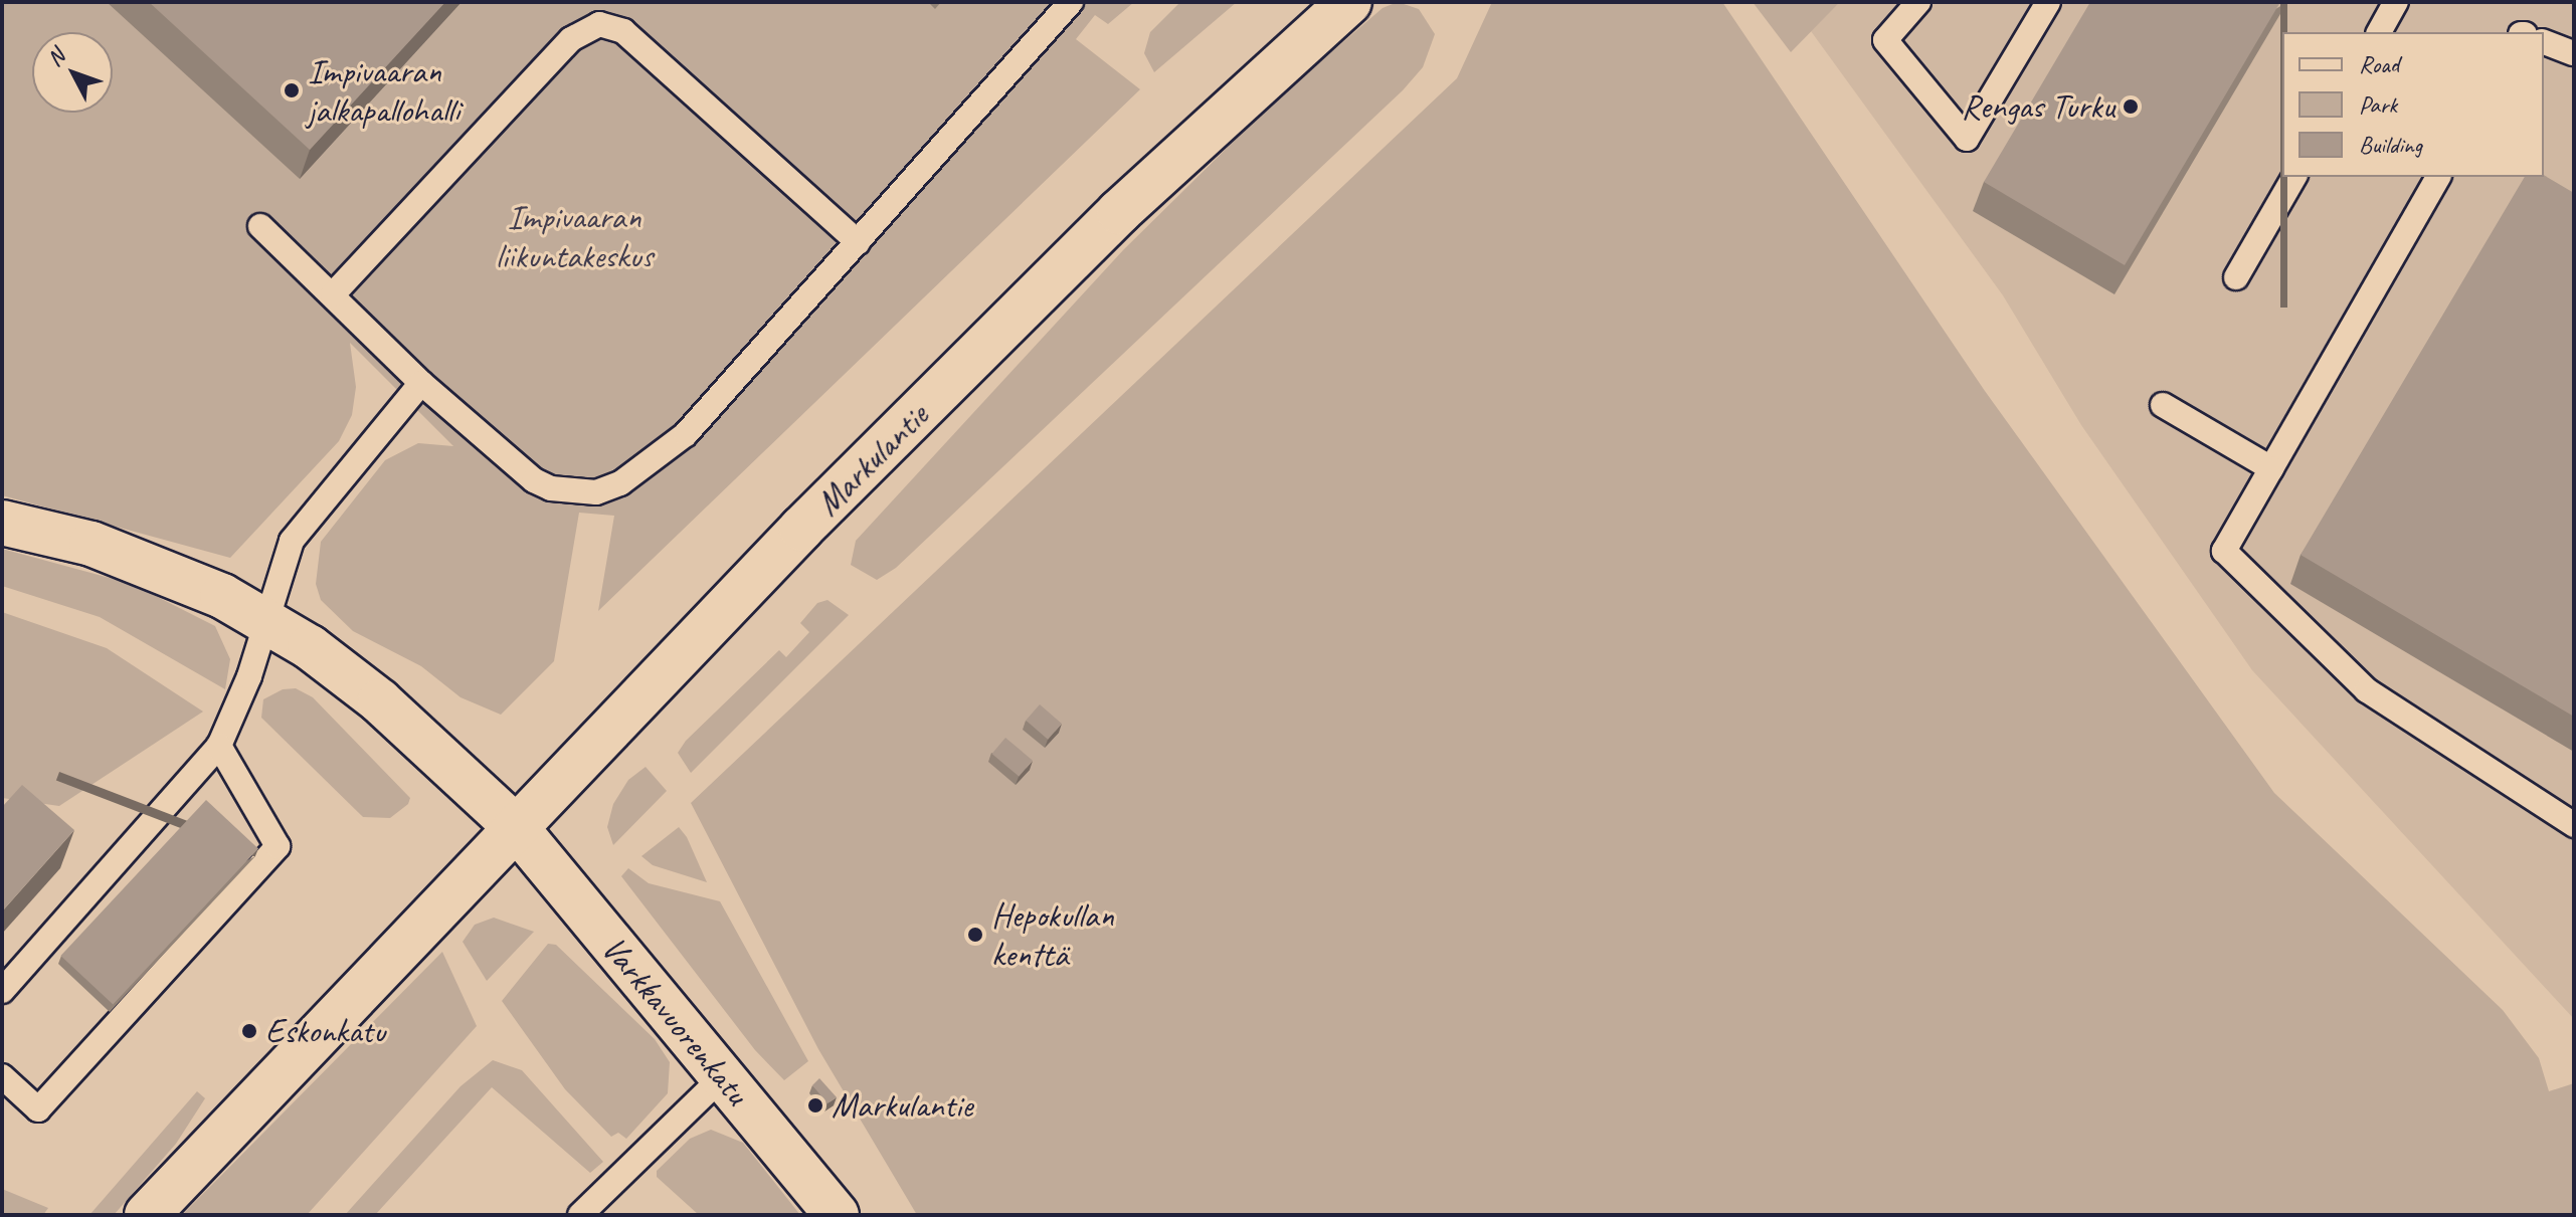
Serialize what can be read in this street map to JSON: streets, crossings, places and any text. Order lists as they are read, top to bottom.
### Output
{
  "streets": {
    "main road": ["Markulantie", "Varkkavuorenkatu"]
  },
  "crossings": [
    ["Markulantie", "Varkkavuorenkatu"]
  ],
  "parks": ["Impivaaran liikuntakeskus"],
  "places": [
    "Impivaaran jalkapallohalli",
    "Rengas Turku",
    "Hepokullan kenttä",
    "Eskonkatu",
    "Markulantie"
  ],
  "legend": ["Road", "Park", "Building"],
  "north": "top left"
}
